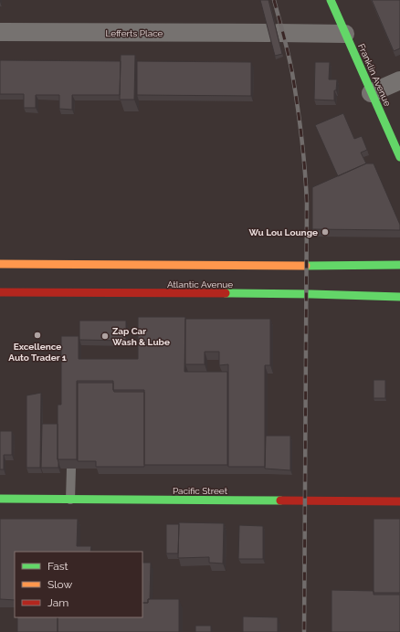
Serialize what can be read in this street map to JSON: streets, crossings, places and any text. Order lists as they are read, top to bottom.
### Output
{
  "streets": {
    "main road": ["Franklin Avenue", "Atlantic Avenue", "Pacific Street"],
    "street": ["Lefferts Place"]
  },
  "crossings": [
    ["Lefferts Place", "Franklin Avenue"]
  ],
  "places": ["Wu Lou Lounge", "Excellence Auto Trader 1", "Zap Car Wash & Lube"],
  "legend": ["Fast", "Slow", "Jam"]
}
